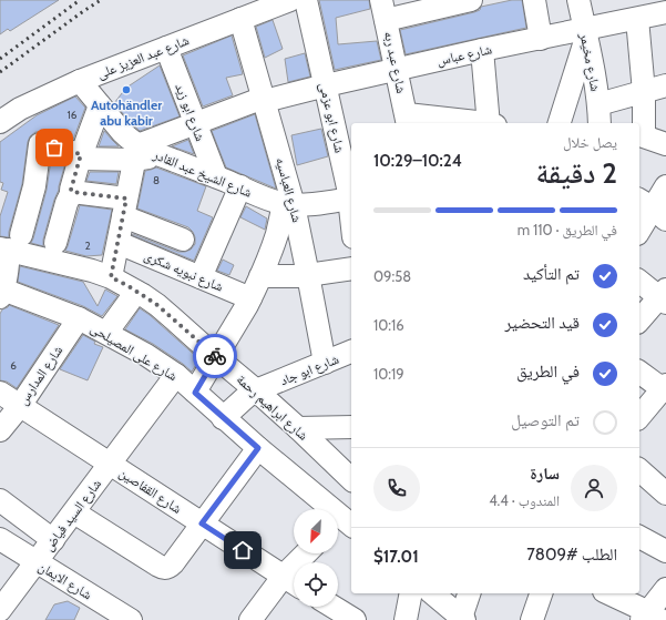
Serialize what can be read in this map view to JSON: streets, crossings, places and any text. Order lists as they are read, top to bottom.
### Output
{
  "streets": {
    "street": [
      "شارع عباس",
      "شارع عبد العزيز على",
      "شارع عبد ربه",
      "شارع مخيمر",
      "شارع ابو زيد",
      "شارع ابو عزمى",
      "شارع الشيخ عبد القادر",
      "شارع العباسيه",
      "شارع نبويه شكرى",
      "شارع على المصيلحى",
      "شارع ابو جاد",
      "شارع المدارس",
      "شارع ابراهيم رحمة",
      "شارع القفاصين",
      "شارع السيد فياض",
      "شارع الايمان"
    ]
  },
  "crossings": [
    ["شارع عباس", "شارع عبد ربه"],
    ["شارع عباس", "شارع مخيمر"],
    ["شارع عباس", "شارع ابو زيد"],
    ["شارع عباس", "شارع ابو عزمى"],
    ["شارع عباس", "شارع الشيخ عبد القادر"],
    ["شارع عباس", "شارع العباسيه"],
    ["شارع عبد العزيز على", "شارع ابو زيد"],
    ["شارع عبد العزيز على", "شارع الشيخ عبد القادر"],
    ["شارع عبد العزيز على", "شارع العباسيه"],
    ["شارع ابو زيد", "شارع الشيخ عبد القادر"],
    ["شارع ابو عزمى", "شارع الشيخ عبد القادر"],
    ["شارع الشيخ عبد القادر", "شارع العباسيه"],
    ["شارع العباسيه", "شارع ابو جاد"],
    ["شارع على المصيلحى", "شارع ابو جاد"],
    ["شارع على المصيلحى", "شارع المدارس"],
    ["شارع على المصيلحى", "شارع السيد فياض"],
    ["شارع ابو جاد", "شارع ابراهيم رحمة"],
    ["شارع المدارس", "شارع القفاصين"],
    ["شارع القفاصين", "شارع السيد فياض"],
    ["شارع السيد فياض", "شارع الايمان"]
  ],
  "places": ["Autohändler abu kabir"],
  "house_numbers": [
    "16",
    "8",
    "2",
    "6"
  ],
  "north": "bottom left",
  "page": {
    "heading": ["2 دقيقة", "يصل خلال", "10:24–10:29"],
    "panel": [
      "سارة",
      "المندوب · 4.4",
      "الطلب #7809",
      "$17.01"
    ],
    "bar": "في الطريق · 110 m",
    "list": [
      ["تم التأكيد", "09:58"],
      ["قيد التحضير", "10:16"],
      ["في الطريق", "10:19"],
      "تم التوصيل"
    ]
  }
}
